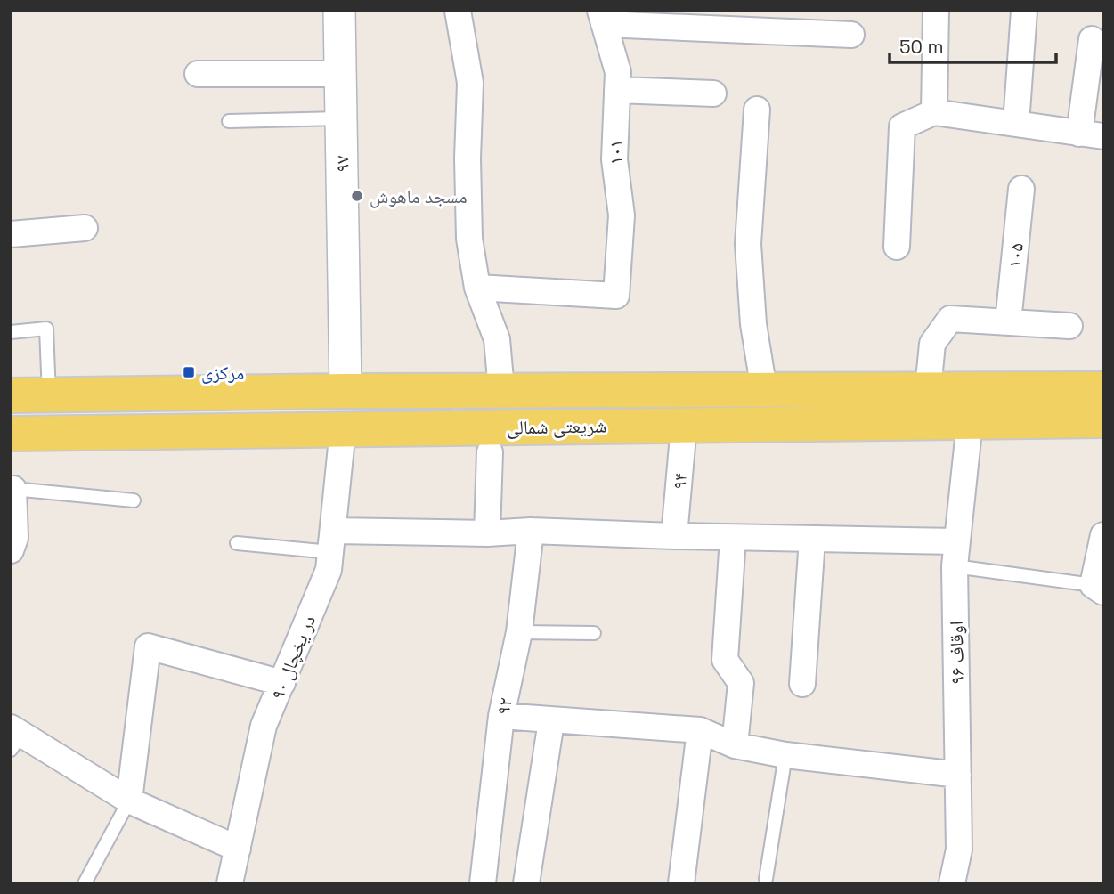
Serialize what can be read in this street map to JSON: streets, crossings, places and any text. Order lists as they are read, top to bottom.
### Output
{
  "streets": {
    "main road": ["شریعتی شمالی"],
    "street": [
      "۱۰۱",
      "۹۷",
      "۱۰۵",
      "۹۴",
      "اوقاف ۹۶",
      "در یخچال ۹۰",
      "۹۲"
    ]
  },
  "crossings": [
    ["۹۷", "شریعتی شمالی"],
    ["شریعتی شمالی", "۹۴"],
    ["شریعتی شمالی", "اوقاف ۹۶"],
    ["شریعتی شمالی", "در یخچال ۹۰"]
  ],
  "places": {
    "other": ["مسجد ماهوش"],
    "transit": ["مرکزی"]
  },
  "scale_bar": "50 m"
}
